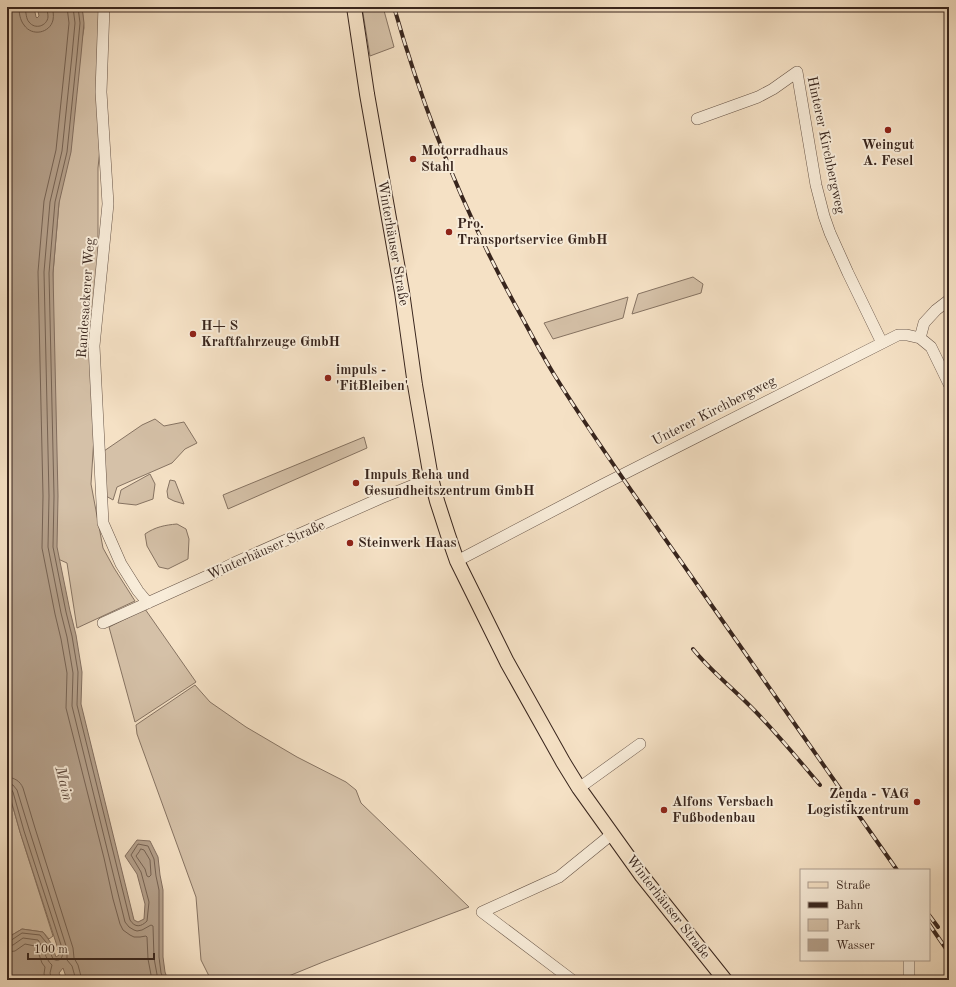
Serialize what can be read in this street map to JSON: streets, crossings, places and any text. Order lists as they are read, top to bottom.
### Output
{
  "streets": {
    "main road": ["Winterhäuser Straße"],
    "street": ["Hinterer Kirchbergweg", "Randesackerer Weg", "Unterer Kirchbergweg"]
  },
  "crossings": [
    ["Hinterer Kirchbergweg", "Unterer Kirchbergweg"],
    ["Winterhäuser Straße", "Randesackerer Weg"],
    ["Winterhäuser Straße", "Unterer Kirchbergweg"]
  ],
  "water": ["Main"],
  "places": [
    "Weingut A. Fesel",
    "Motorradhaus Stahl",
    "Pro. Transportservice GmbH",
    "H+ S Kraftfahrzeuge GmbH",
    "impuls - 'FitBleiben'",
    "Impuls Reha und Gesundheitszentrum GmbH",
    "Steinwerk Haas",
    "Zenda - VAG Logistikzentrum",
    "Alfons Versbach Fußbodenbau"
  ],
  "legend": [
    "Straße",
    "Bahn",
    "Park",
    "Wasser"
  ],
  "scale_bar": "100 m"
}
